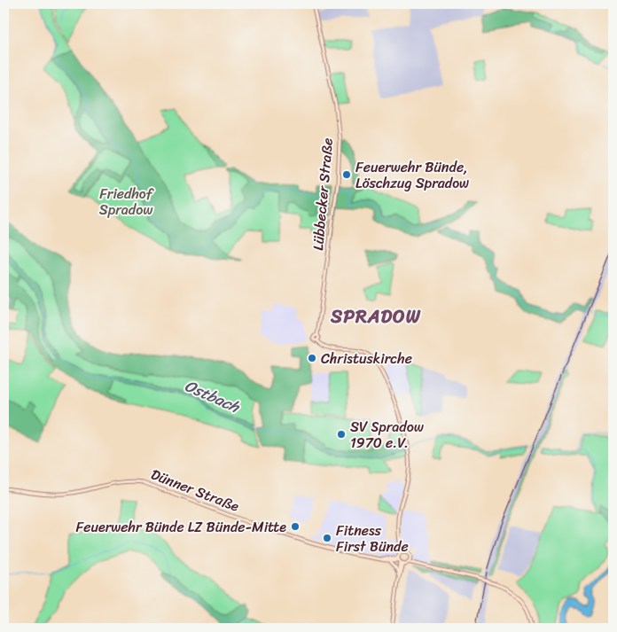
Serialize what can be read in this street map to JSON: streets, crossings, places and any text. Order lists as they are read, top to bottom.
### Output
{
  "streets": {
    "main road": ["Lübbecker Straße", "Dünner Straße"]
  },
  "districts": ["SPRADOW"],
  "water": ["Ostbach"],
  "parks": ["Friedhof Spradow"],
  "places": [
    "Feuerwehr Bünde, Löschzug Spradow",
    "Christuskirche",
    "SV Spradow 1970 e.V.",
    "Feuerwehr Bünde LZ Bünde-Mitte",
    "Fitness First Bünde"
  ]
}
